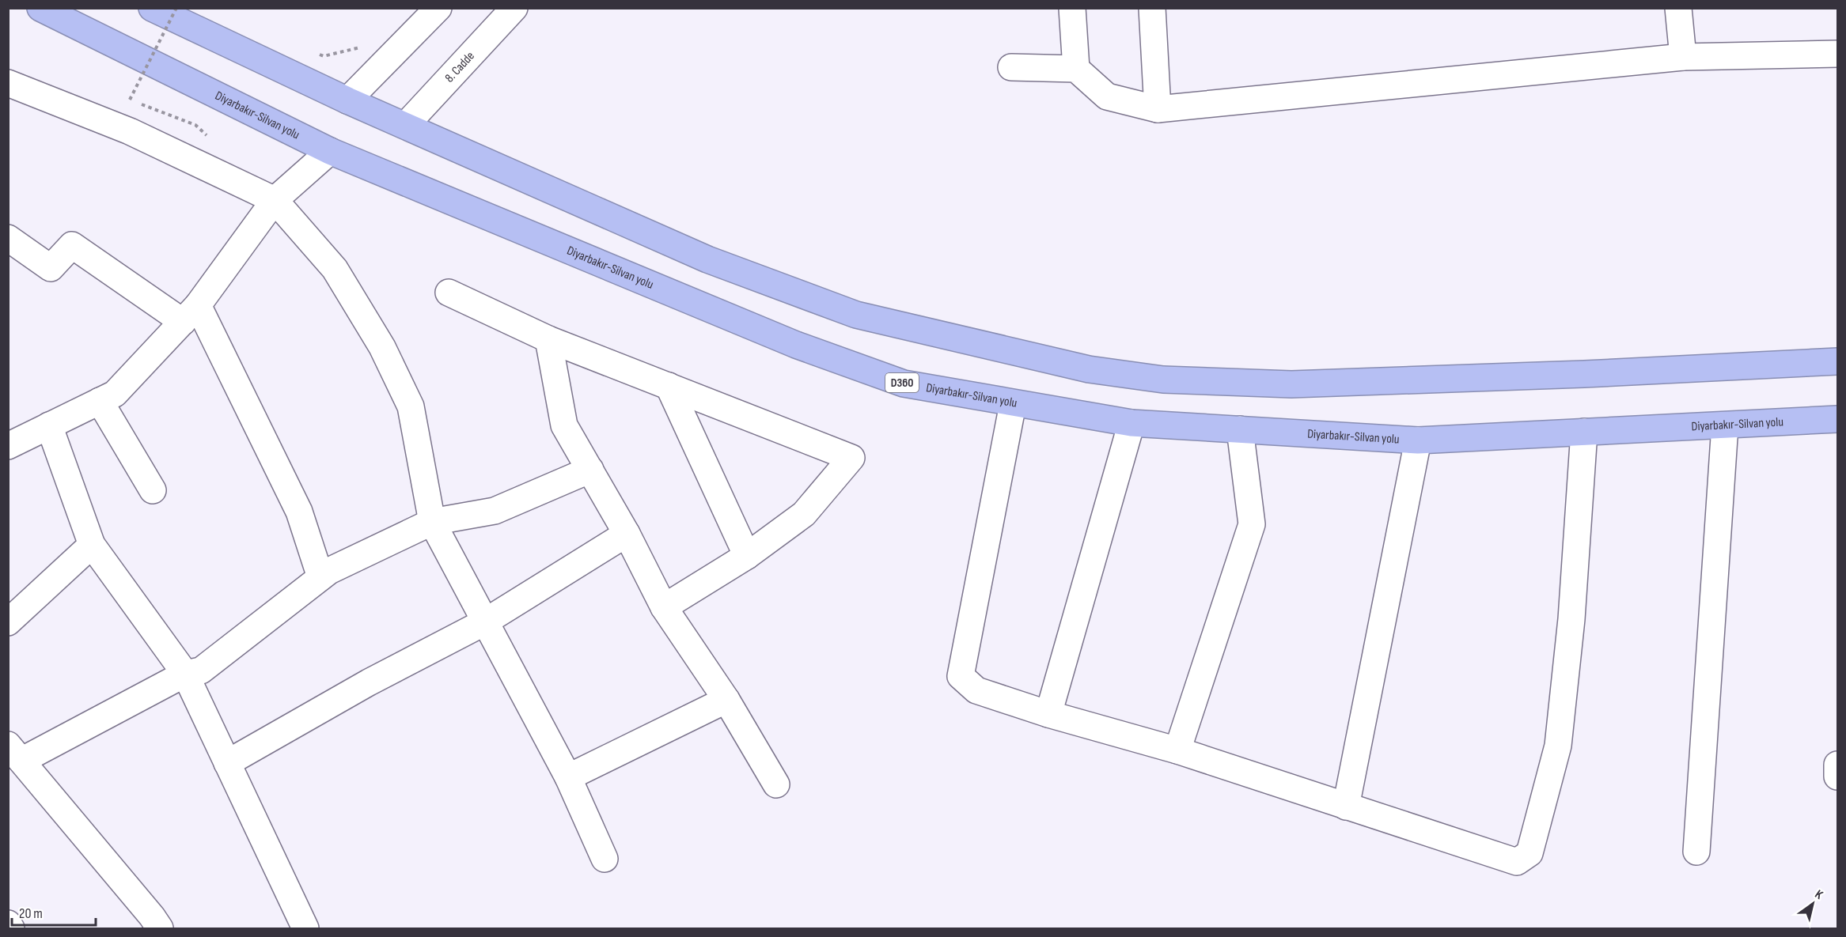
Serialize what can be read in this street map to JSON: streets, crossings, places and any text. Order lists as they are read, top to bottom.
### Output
{
  "streets": {
    "highway": ["Diyarbakır-Silvan yolu", "D360"],
    "street": ["8. Cadde"]
  },
  "scale_bar": "20 m",
  "north": "top right"
}
